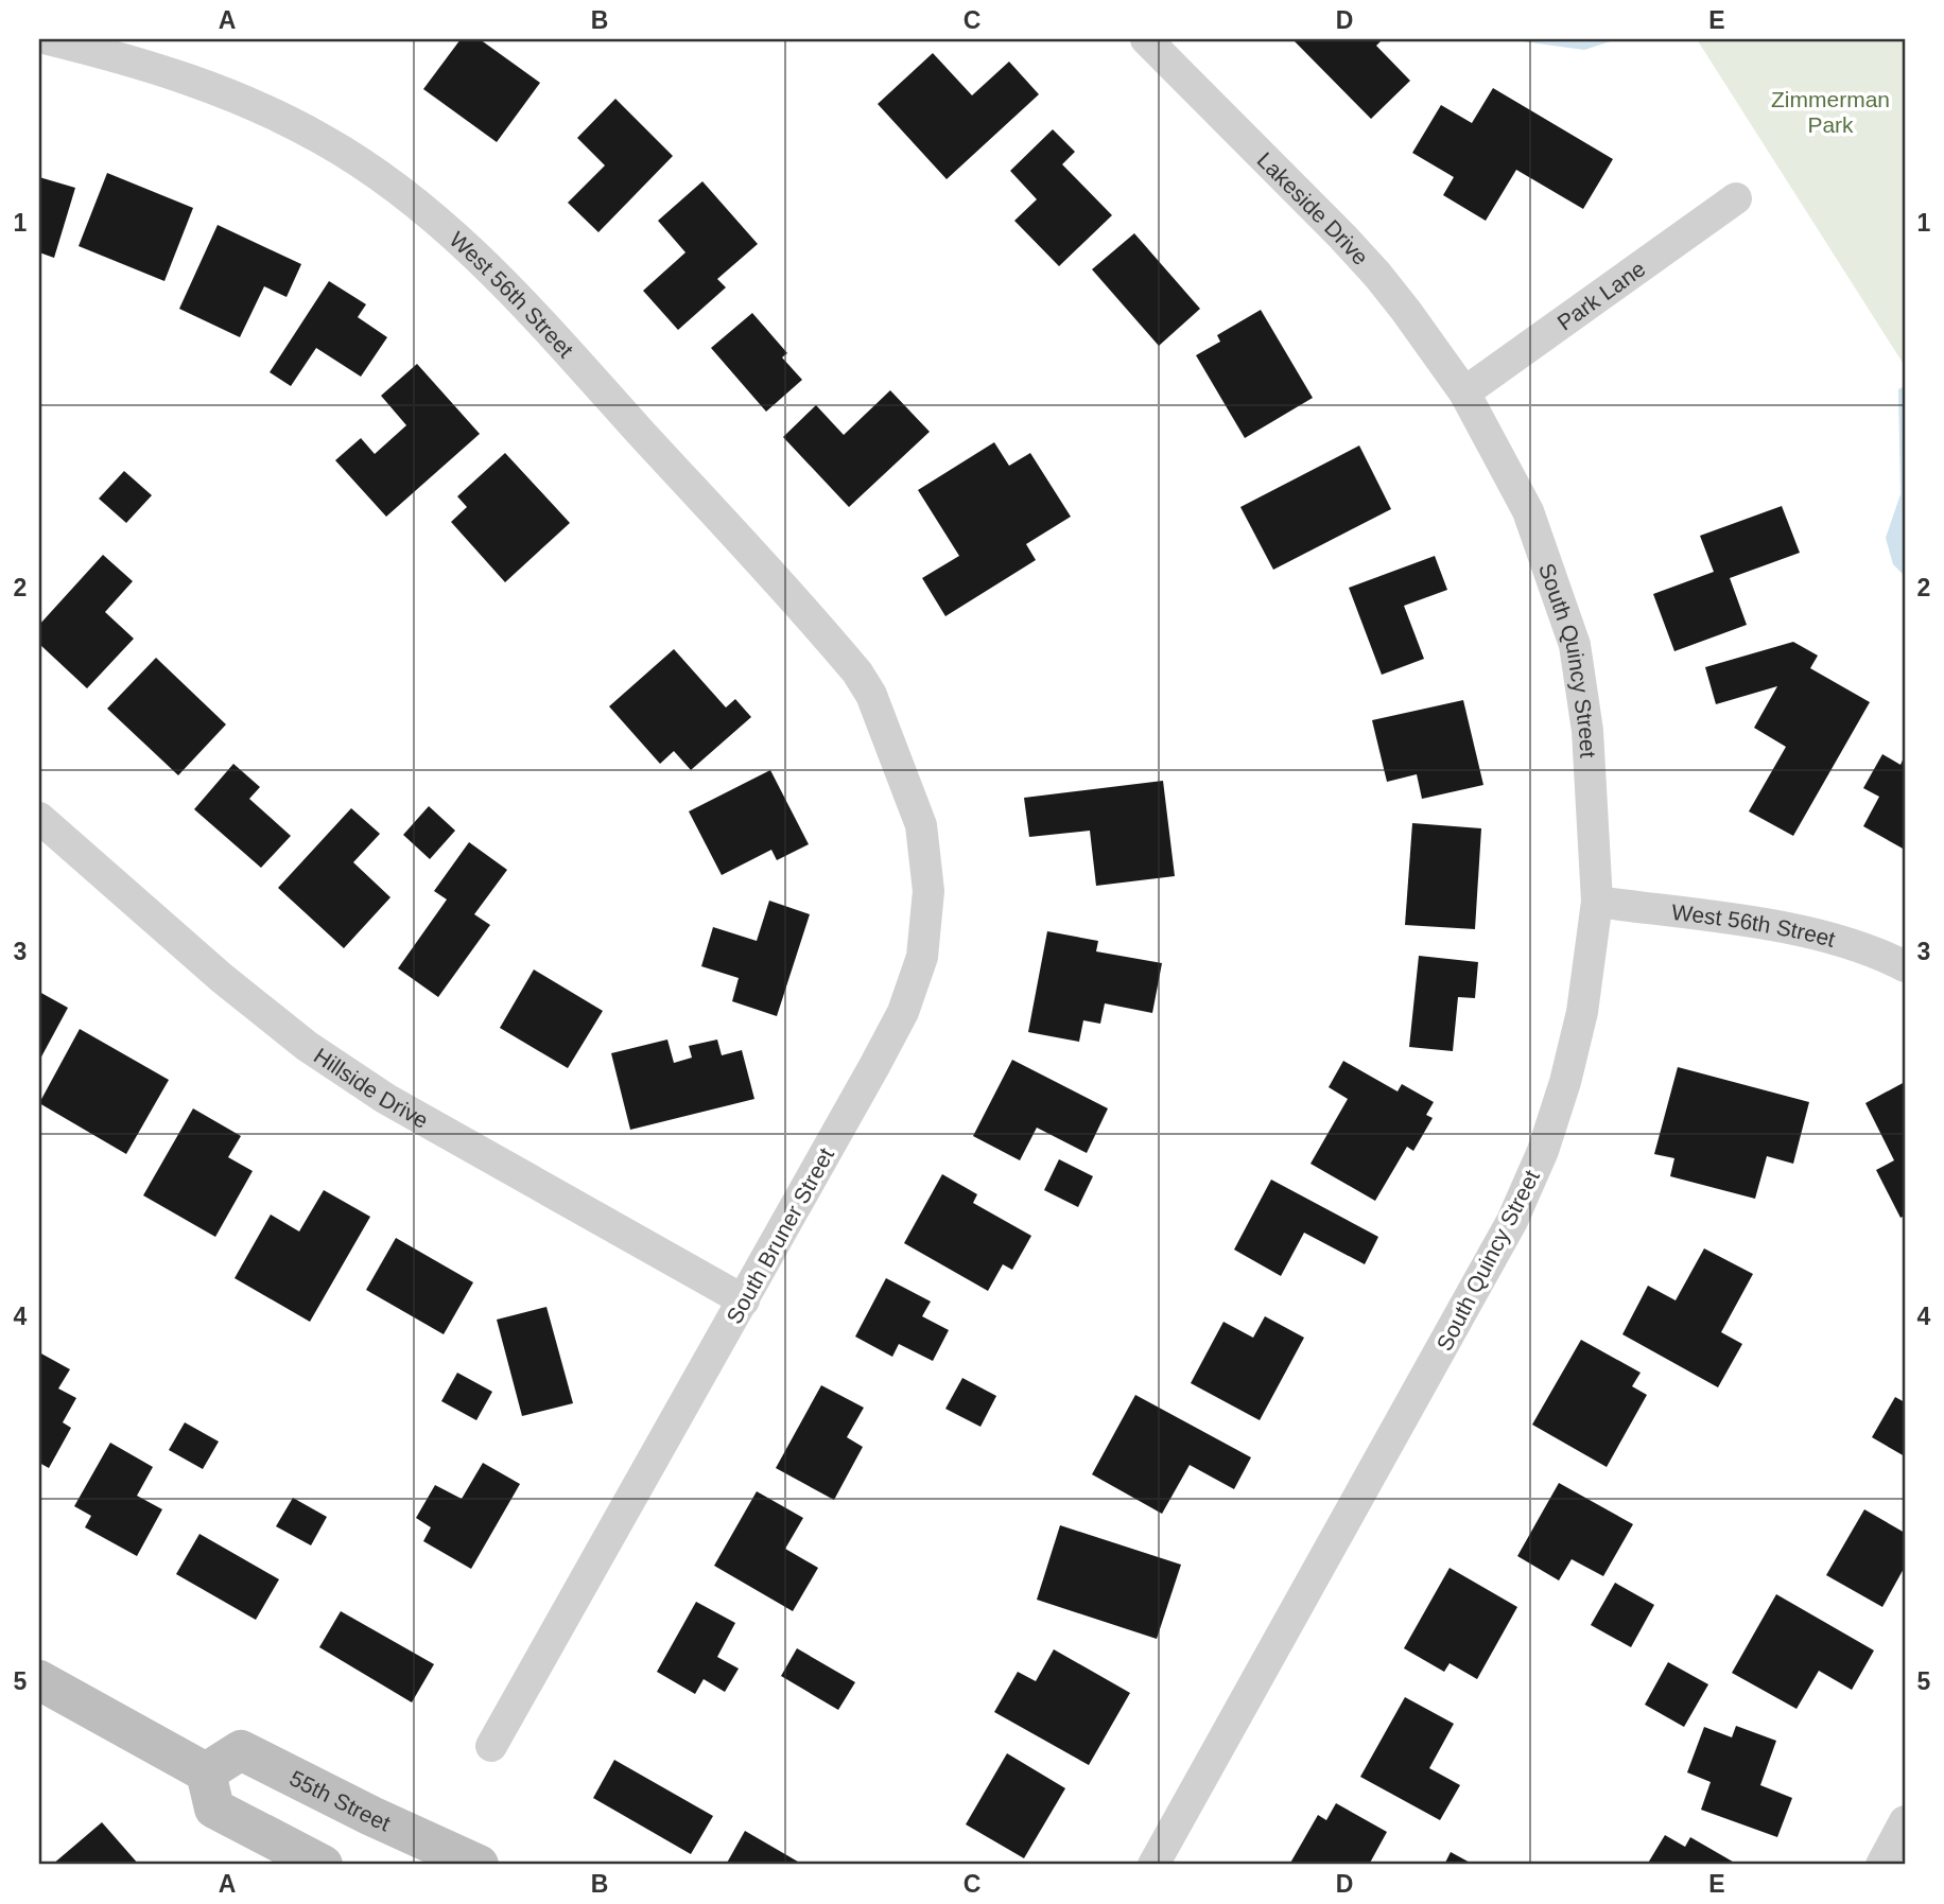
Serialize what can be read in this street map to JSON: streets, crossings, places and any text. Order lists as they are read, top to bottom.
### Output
{
  "streets": {
    "main road": ["55th Street"],
    "street": [
      "Lakeside Drive",
      "West 56th Street",
      "Park Lane",
      "South Quincy Street",
      "Hillside Drive",
      "South Bruner Street"
    ]
  },
  "crossings": [
    ["Lakeside Drive", "Park Lane"],
    ["Lakeside Drive", "South Quincy Street"],
    ["West 56th Street", "South Quincy Street"],
    ["West 56th Street", "South Bruner Street"],
    ["Park Lane", "South Quincy Street"],
    ["Hillside Drive", "South Bruner Street"]
  ],
  "parks": ["Zimmerman Park"],
  "grid": {
    "columns": [
      "A",
      "B",
      "C",
      "D",
      "E"
    ],
    "rows": [
      "1",
      "2",
      "3",
      "4",
      "5"
    ]
  }
}
